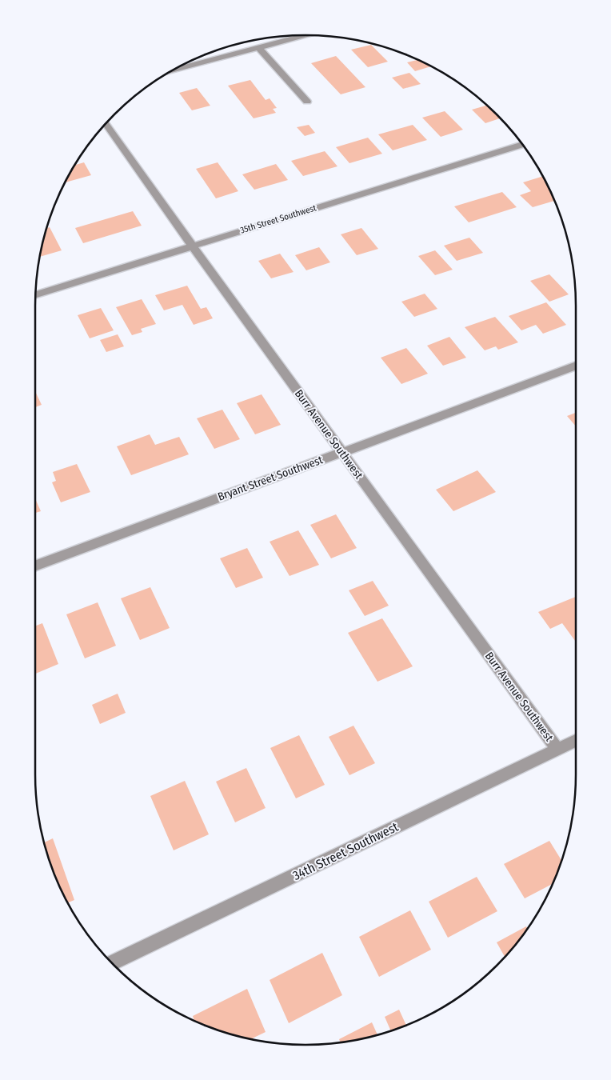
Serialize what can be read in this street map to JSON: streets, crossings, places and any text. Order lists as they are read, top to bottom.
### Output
{
  "streets": {
    "street": [
      "35th Street Southwest",
      "Burr Avenue Southwest",
      "Bryant Street Southwest",
      "34th Street Southwest"
    ]
  },
  "crossings": [
    ["35th Street Southwest", "Burr Avenue Southwest"],
    ["Burr Avenue Southwest", "Bryant Street Southwest"],
    ["Burr Avenue Southwest", "34th Street Southwest"]
  ]
}
